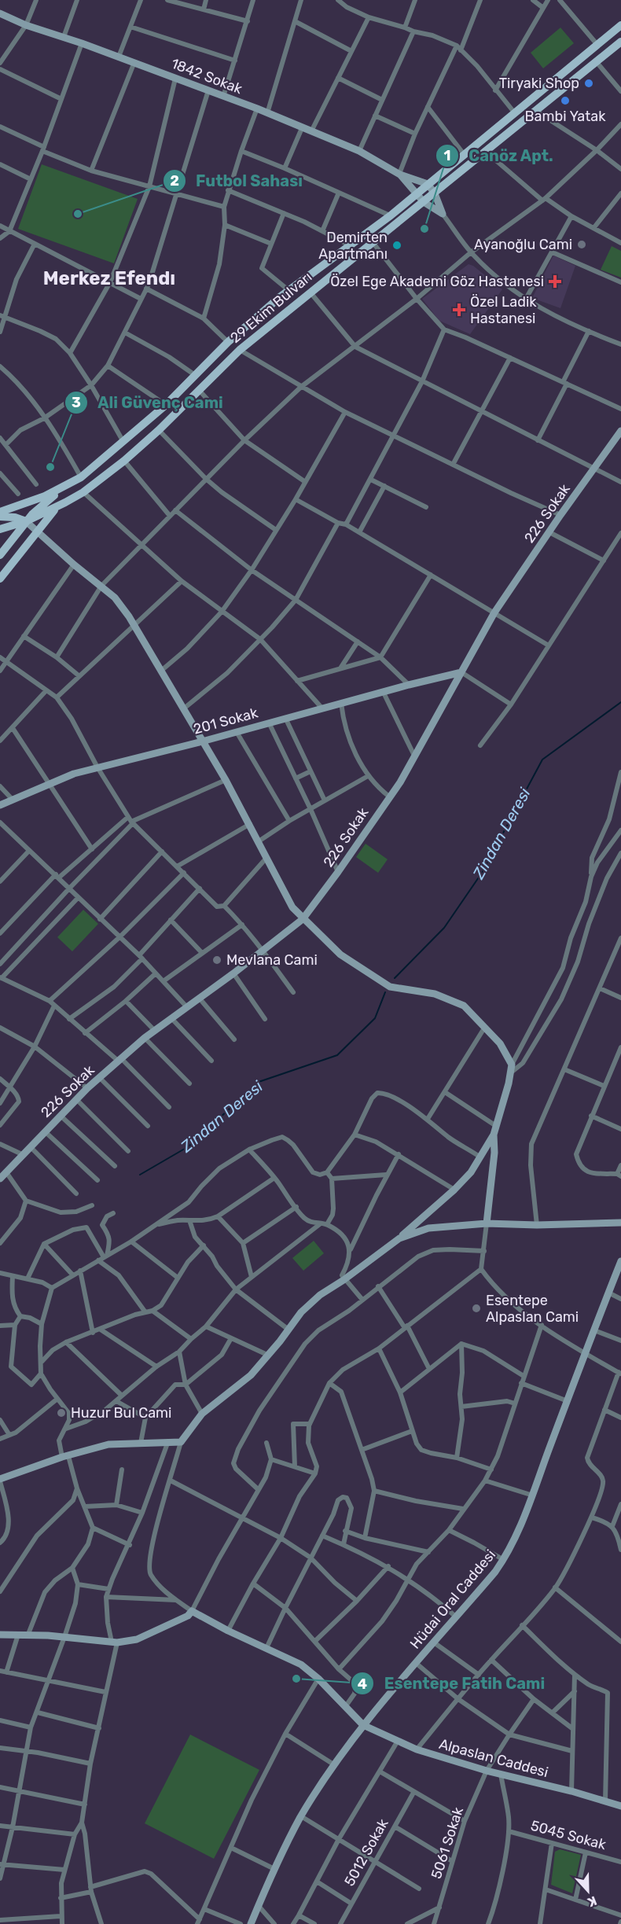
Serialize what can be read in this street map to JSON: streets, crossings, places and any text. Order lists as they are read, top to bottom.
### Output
{
  "streets": {
    "main road": ["29 Ekim Bulvarı"],
    "street": [
      "1842 Sokak",
      "226 Sokak",
      "201 Sokak",
      "Hüdai Oral Caddesi",
      "Alpaslan Caddesi",
      "5045 Sokak",
      "5061 Sokak",
      "5012 Sokak"
    ]
  },
  "crossings": [
    ["226 Sokak", "201 Sokak"],
    ["Hüdai Oral Caddesi", "Alpaslan Caddesi"],
    ["Alpaslan Caddesi", "5061 Sokak"]
  ],
  "districts": ["Merkez Efendı"],
  "water": ["Zindan Deresi"],
  "places": {
    "other": [
      "Tiryaki Shop",
      "Bambi Yatak",
      "Futbol Sahası",
      "Canöz Apt.",
      "Ayanoğlu Cami",
      "Demirten Apartmanı",
      "Ali Güvenç Cami",
      "Mevlana Cami",
      "Esentepe Alpaslan Cami",
      "Huzur Bul Cami",
      "Esentepe Fatih Cami"
    ],
    "health": ["Özel Ege Akademi Göz Hastanesi", "Özel Ladik Hastanesi"]
  },
  "north": "bottom"
}
